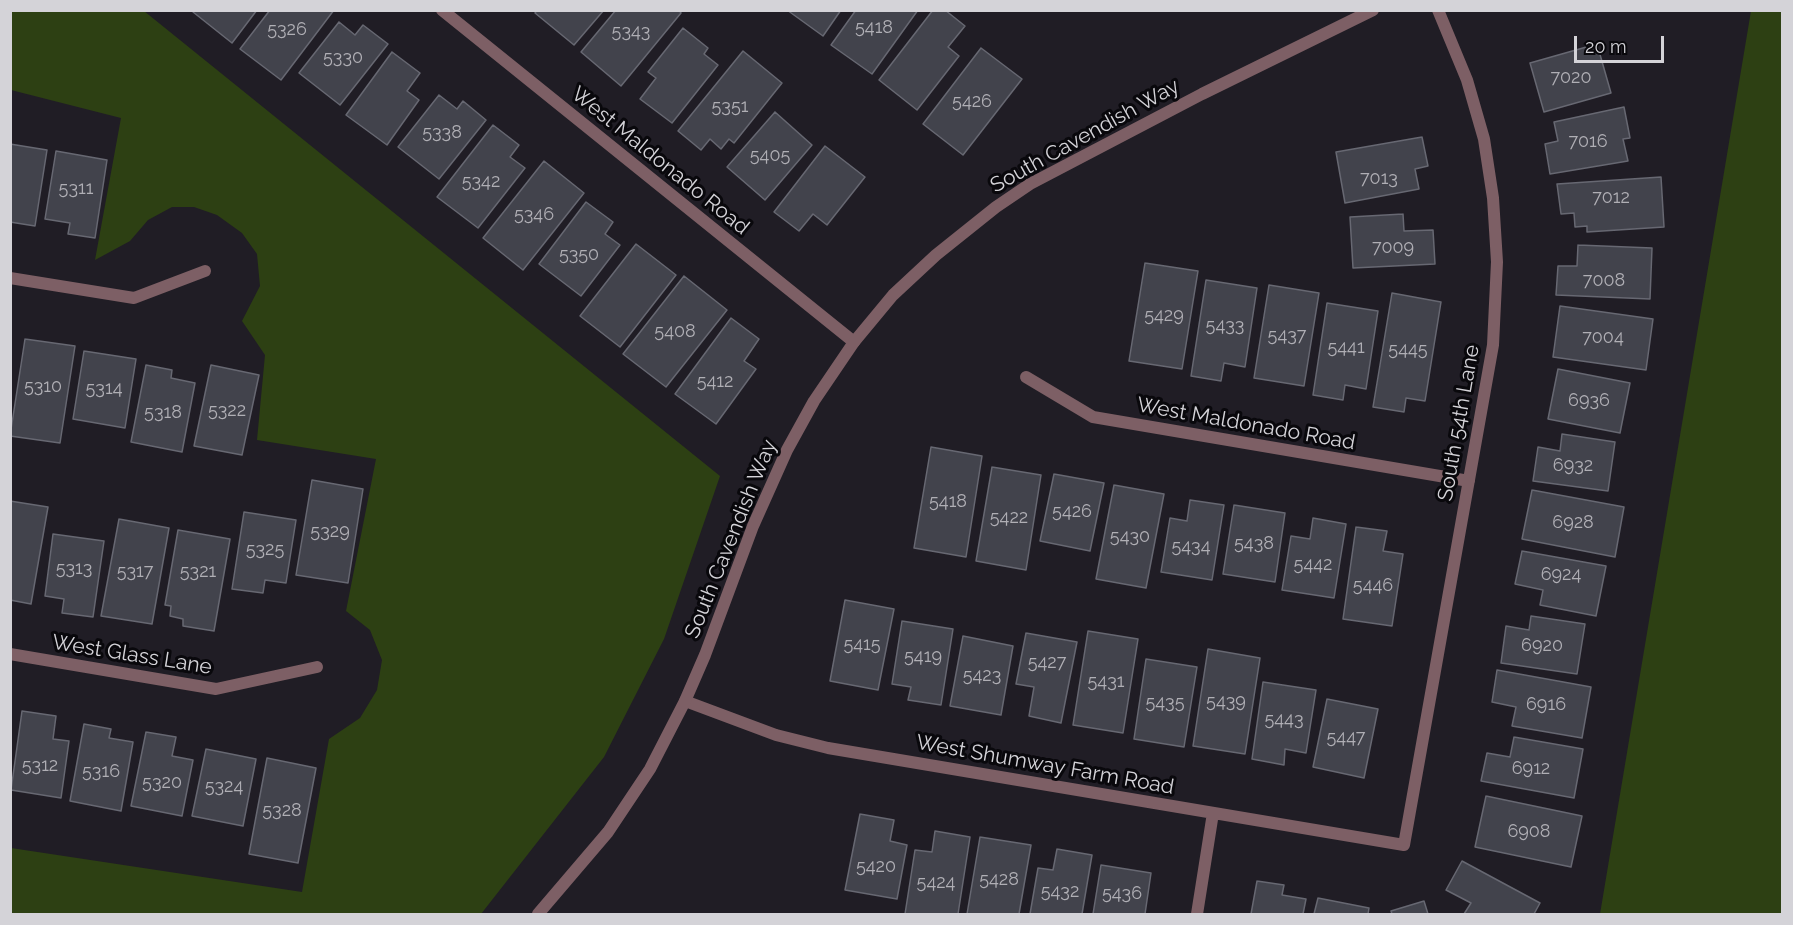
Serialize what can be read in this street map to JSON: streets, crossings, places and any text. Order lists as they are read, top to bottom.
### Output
{
  "streets": {
    "street": [
      "South Cavendish Way",
      "West Maldonado Road",
      "South 54th Lane",
      "West Glass Lane",
      "West Shumway Farm Road"
    ]
  },
  "crossings": [
    ["South Cavendish Way", "West Maldonado Road"],
    ["South Cavendish Way", "West Shumway Farm Road"],
    ["West Maldonado Road", "South 54th Lane"],
    ["South 54th Lane", "West Shumway Farm Road"]
  ],
  "house_numbers": [
    "5418",
    "5326",
    "5343",
    "5330",
    "7020",
    "5426",
    "5351",
    "5338",
    "7016",
    "5405",
    "7013",
    "5342",
    "5311",
    "7012",
    "5346",
    "7009",
    "5350",
    "7008",
    "5429",
    "5433",
    "5408",
    "5437",
    "7004",
    "5441",
    "5445",
    "5412",
    "5310",
    "5314",
    "6936",
    "5322",
    "5318",
    "6932",
    "5418",
    "5426",
    "5422",
    "6928",
    "5329",
    "5430",
    "5438",
    "5434",
    "5325",
    "5442",
    "5313",
    "5317",
    "5321",
    "6924",
    "5446",
    "5415",
    "6920",
    "5419",
    "5427",
    "5423",
    "5431",
    "5439",
    "5435",
    "6916",
    "5443",
    "5447",
    "5312",
    "6912",
    "5316",
    "5320",
    "5324",
    "5328",
    "6908",
    "5420",
    "5428",
    "5424",
    "5432",
    "5436"
  ],
  "scale_bar": "20 m"
}
